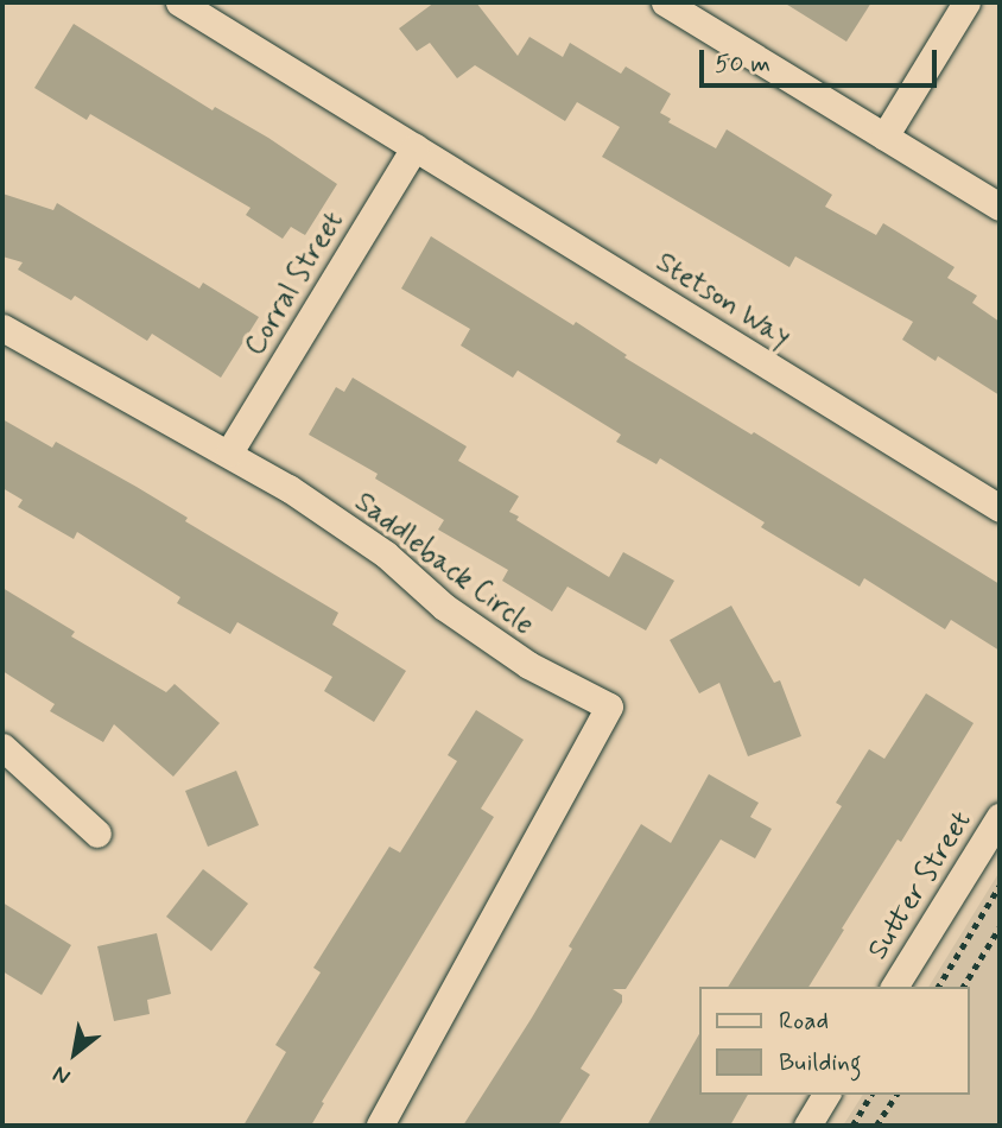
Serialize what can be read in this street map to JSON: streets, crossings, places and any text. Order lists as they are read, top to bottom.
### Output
{
  "streets": {
    "street": [
      "Corral Street",
      "Stetson Way",
      "Saddleback Circle",
      "Sutter Street"
    ]
  },
  "crossings": [
    ["Corral Street", "Stetson Way"],
    ["Corral Street", "Saddleback Circle"]
  ],
  "legend": ["Road", "Building"],
  "scale_bar": "50 m",
  "north": "bottom left"
}
